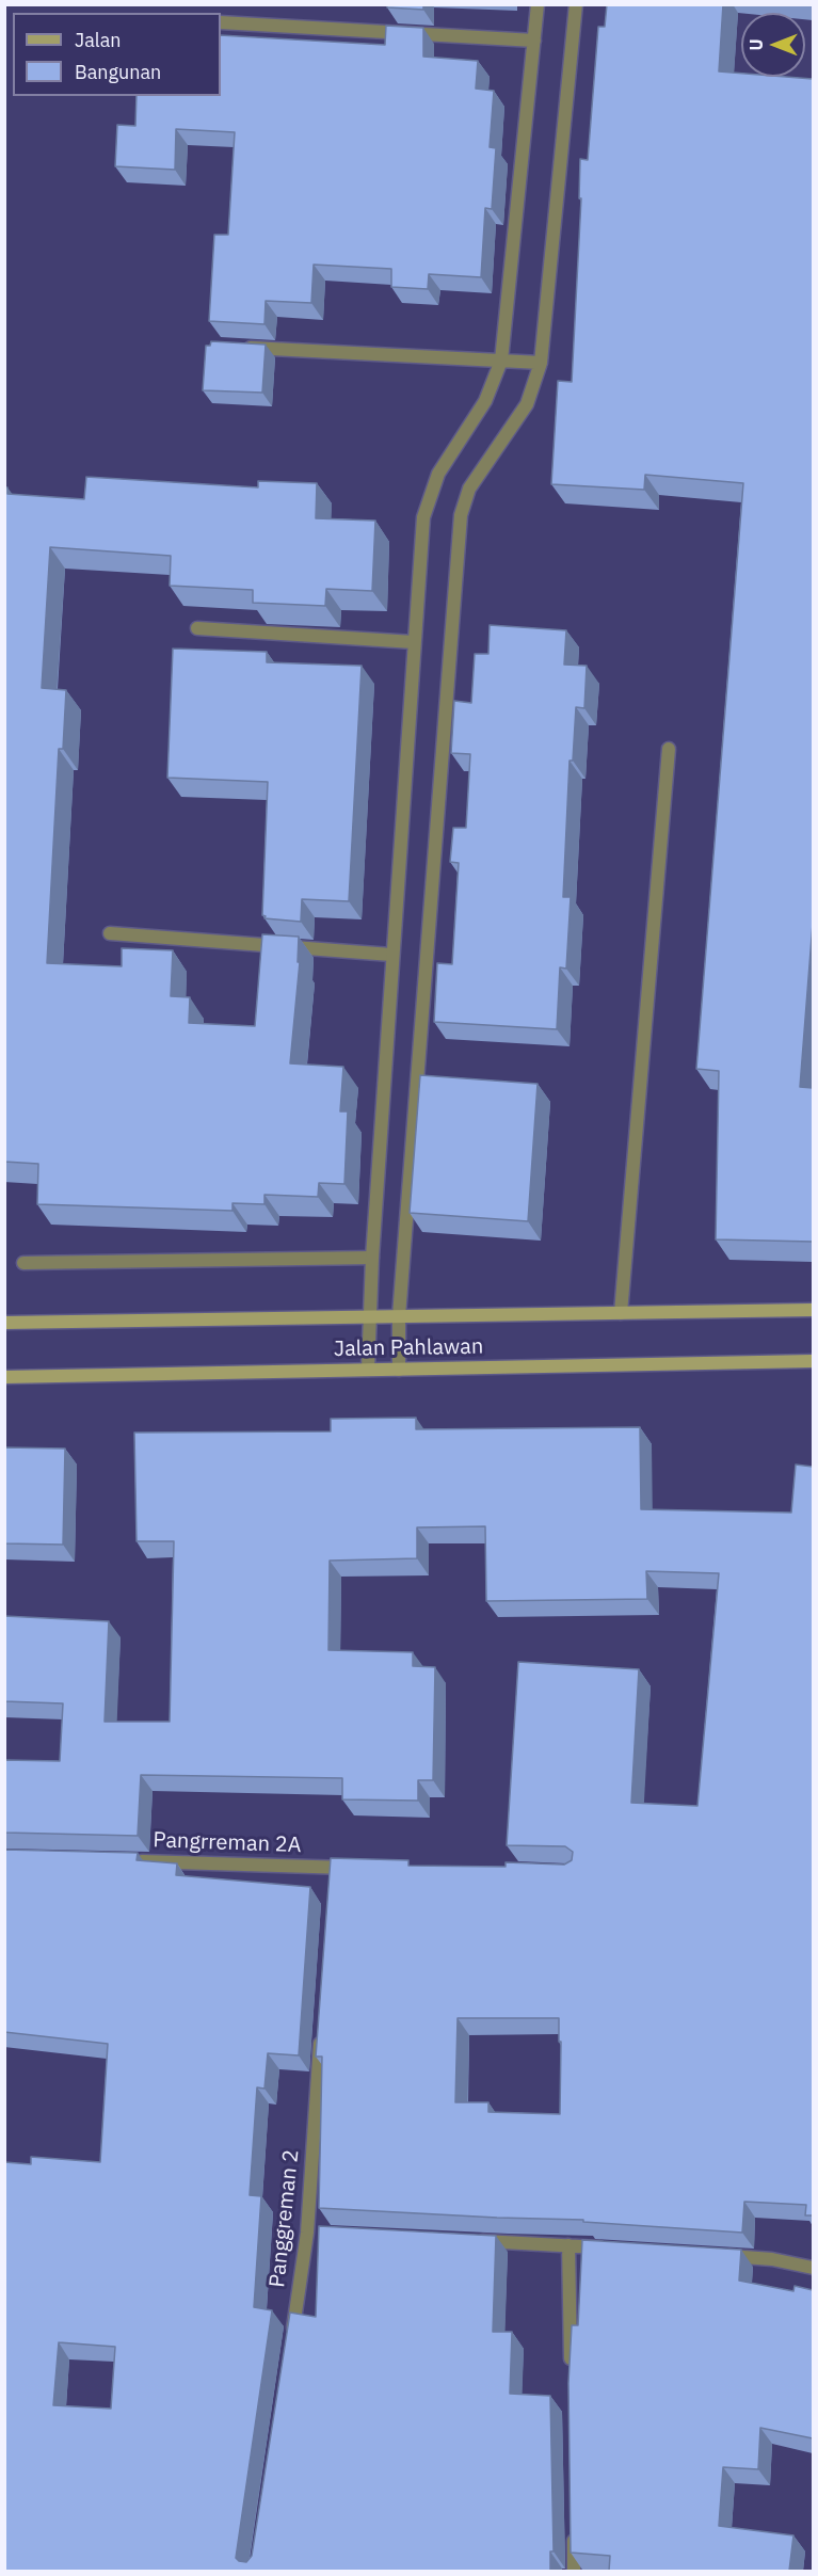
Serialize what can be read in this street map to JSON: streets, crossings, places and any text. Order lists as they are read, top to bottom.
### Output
{
  "streets": {
    "main road": ["Jalan Pahlawan"],
    "street": ["Pangrreman 2A", "Panggreman 2"]
  },
  "legend": ["Jalan", "Bangunan"],
  "north": "left"
}
